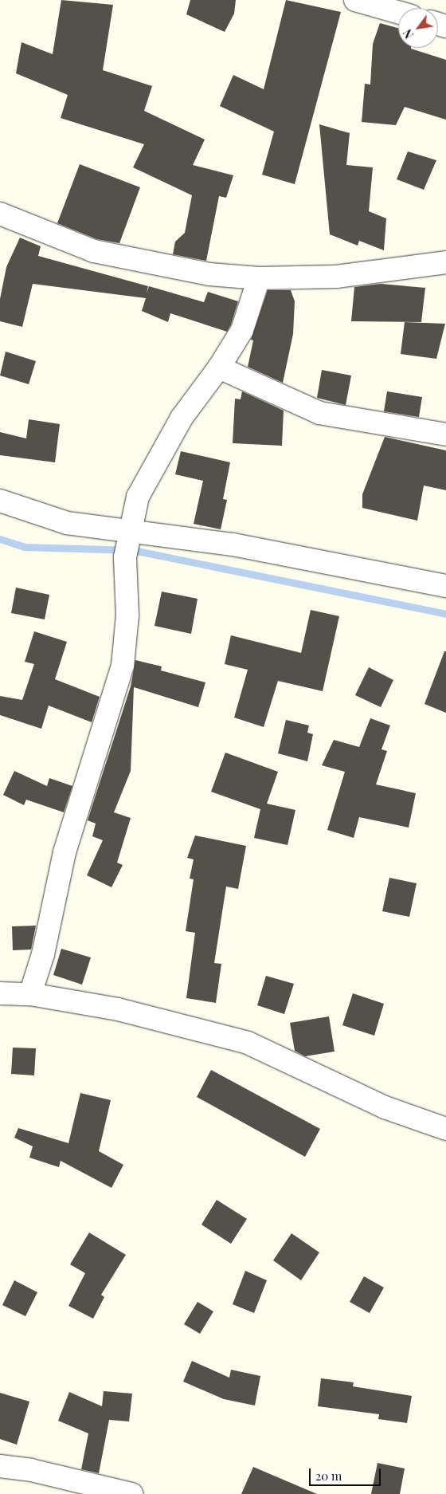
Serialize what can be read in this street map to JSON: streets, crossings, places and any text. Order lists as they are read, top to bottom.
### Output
{
  "scale_bar": "20 m",
  "north": "bottom left"
}
